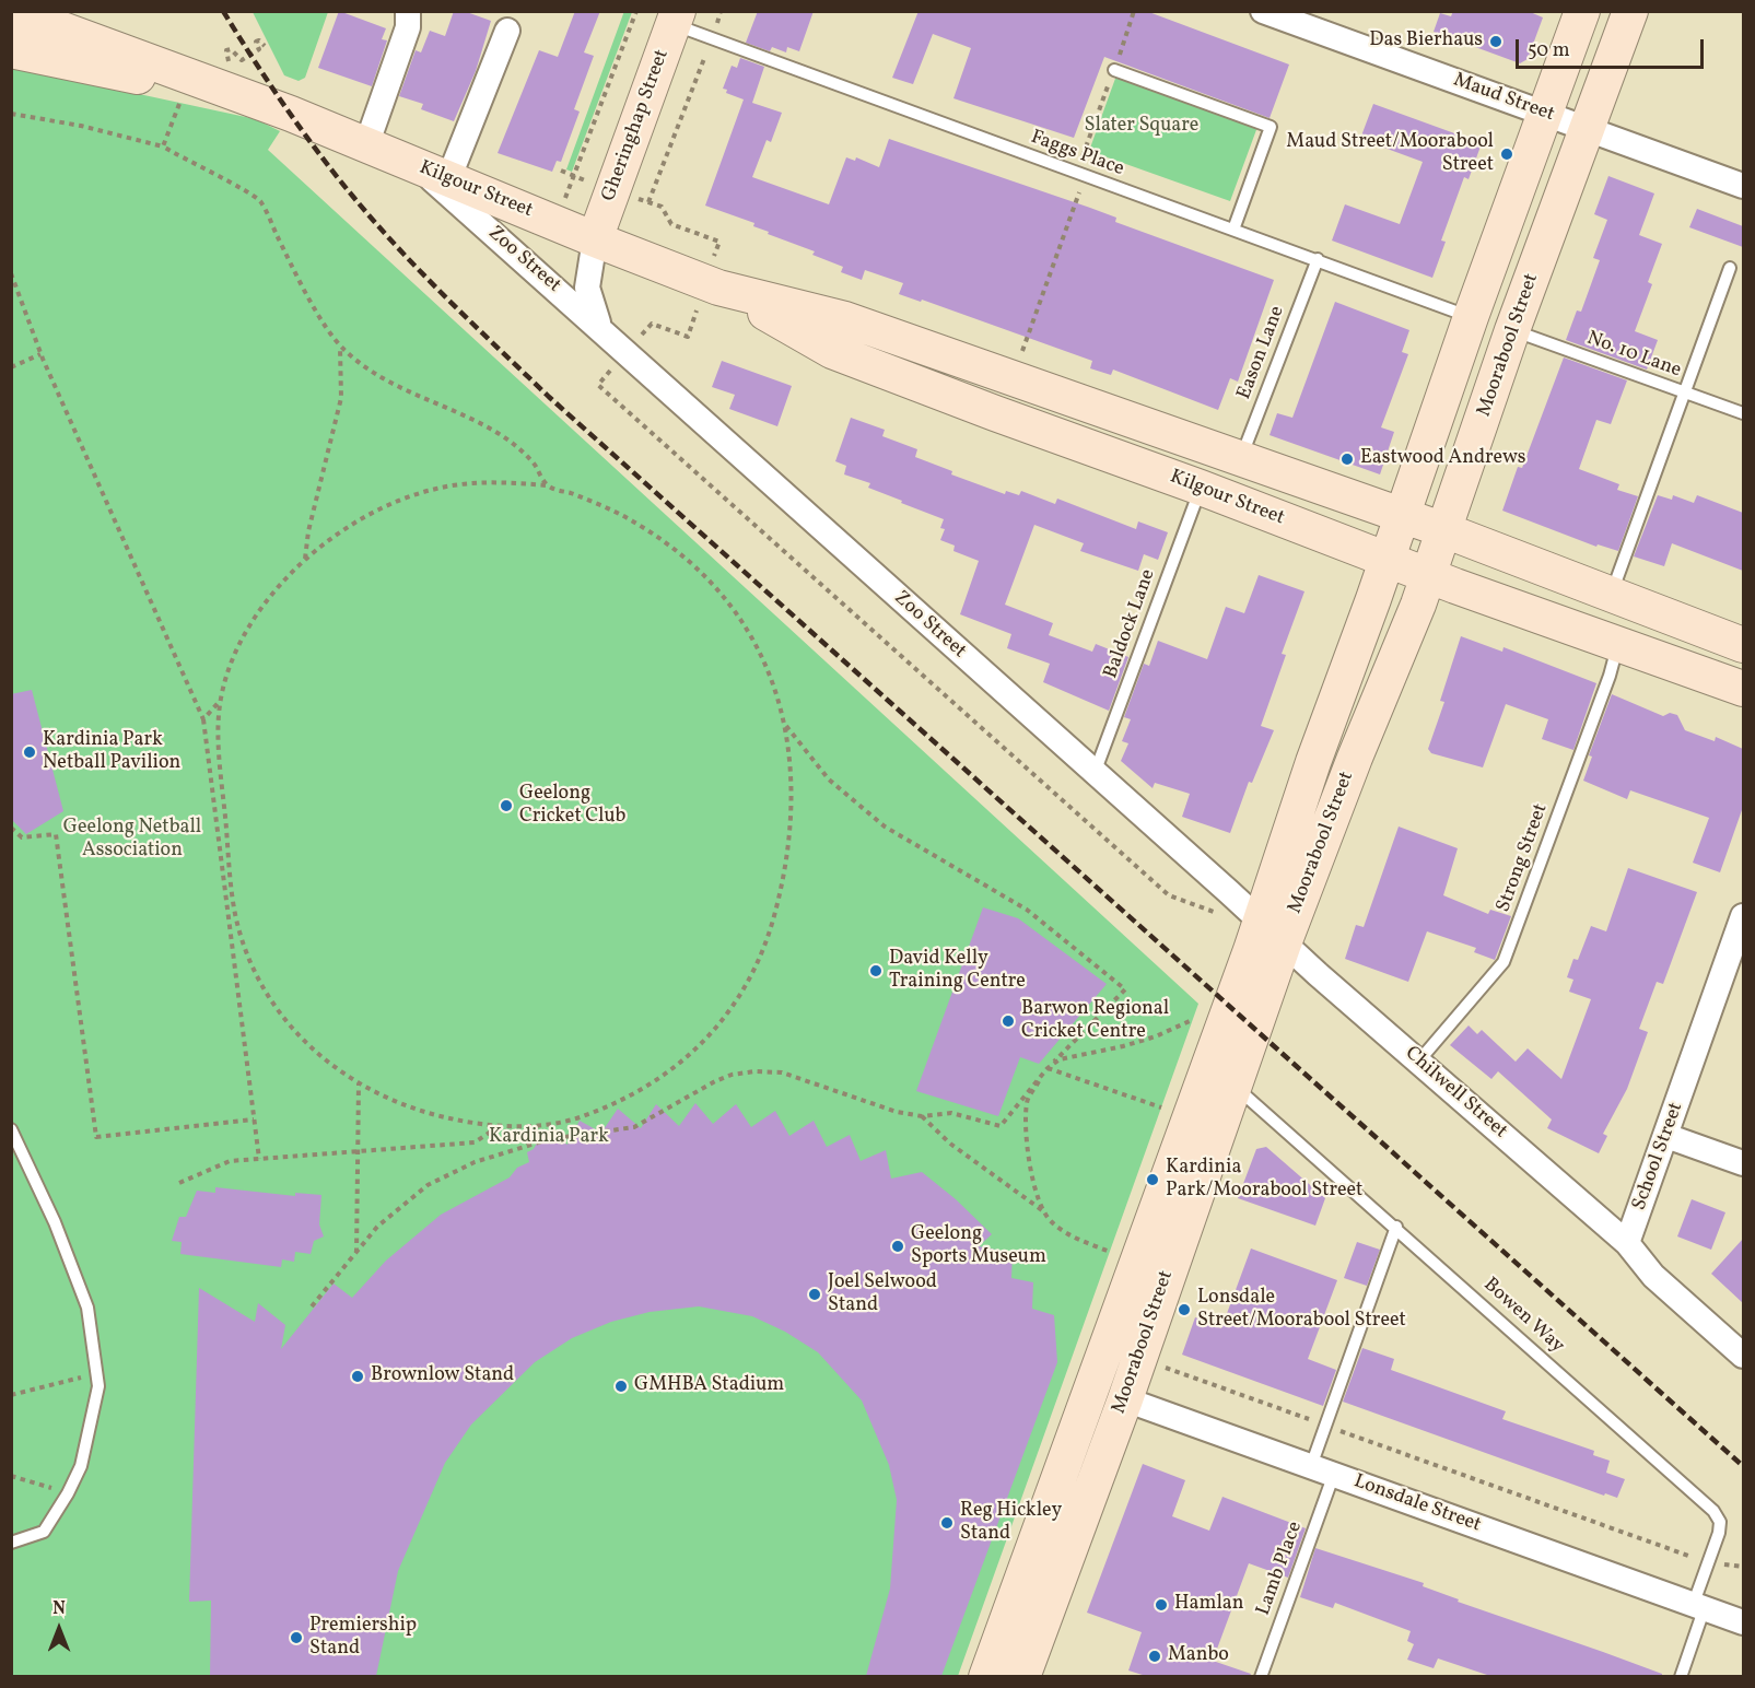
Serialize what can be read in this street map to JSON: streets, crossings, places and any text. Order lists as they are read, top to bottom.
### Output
{
  "streets": {
    "street": [
      "Maud Street",
      "Gheringhap Street",
      "Kilgour Street",
      "Zoo Street",
      "Moorabool Street",
      "Chilwell Street",
      "School Street",
      "Lonsdale Street"
    ],
    "lane": [
      "Faggs Place",
      "Eason Lane",
      "No. 10 Lane",
      "Baldock Lane",
      "Strong Street",
      "Bowen Way",
      "Lamb Place"
    ]
  },
  "crossings": [
    ["Maud Street", "Moorabool Street"],
    ["Gheringhap Street", "Faggs Place"],
    ["Gheringhap Street", "Kilgour Street"],
    ["Gheringhap Street", "Zoo Street"],
    ["Faggs Place", "Moorabool Street"],
    ["Faggs Place", "Eason Lane"],
    ["Kilgour Street", "Zoo Street"],
    ["Kilgour Street", "Moorabool Street"],
    ["Kilgour Street", "Eason Lane"],
    ["Kilgour Street", "Baldock Lane"],
    ["Kilgour Street", "Strong Street"],
    ["Zoo Street", "Moorabool Street"],
    ["Zoo Street", "Baldock Lane"],
    ["Zoo Street", "Chilwell Street"],
    ["Moorabool Street", "No. 10 Lane"],
    ["Moorabool Street", "Chilwell Street"],
    ["Moorabool Street", "Bowen Way"],
    ["Moorabool Street", "Lonsdale Street"],
    ["Strong Street", "Chilwell Street"],
    ["Chilwell Street", "School Street"],
    ["Bowen Way", "Lonsdale Street"],
    ["Lonsdale Street", "Lamb Place"]
  ],
  "parks": ["Slater Square", "Geelong Netball Association", "Kardinia Park"],
  "places": [
    "Das Bierhaus",
    "Maud Street/Moorabool Street",
    "Eastwood Andrews",
    "Kardinia Park Netball Pavilion",
    "Geelong Cricket Club",
    "David Kelly Training Centre",
    "Barwon Regional Cricket Centre",
    "Kardinia Park/Moorabool Street",
    "Geelong Sports Museum",
    "Joel Selwood Stand",
    "Lonsdale Street/Moorabool Street",
    "Brownlow Stand",
    "GMHBA Stadium",
    "Reg Hickley Stand",
    "Hamlan",
    "Premiership Stand",
    "Manbo"
  ],
  "scale_bar": "50 m",
  "north": "top"
}
